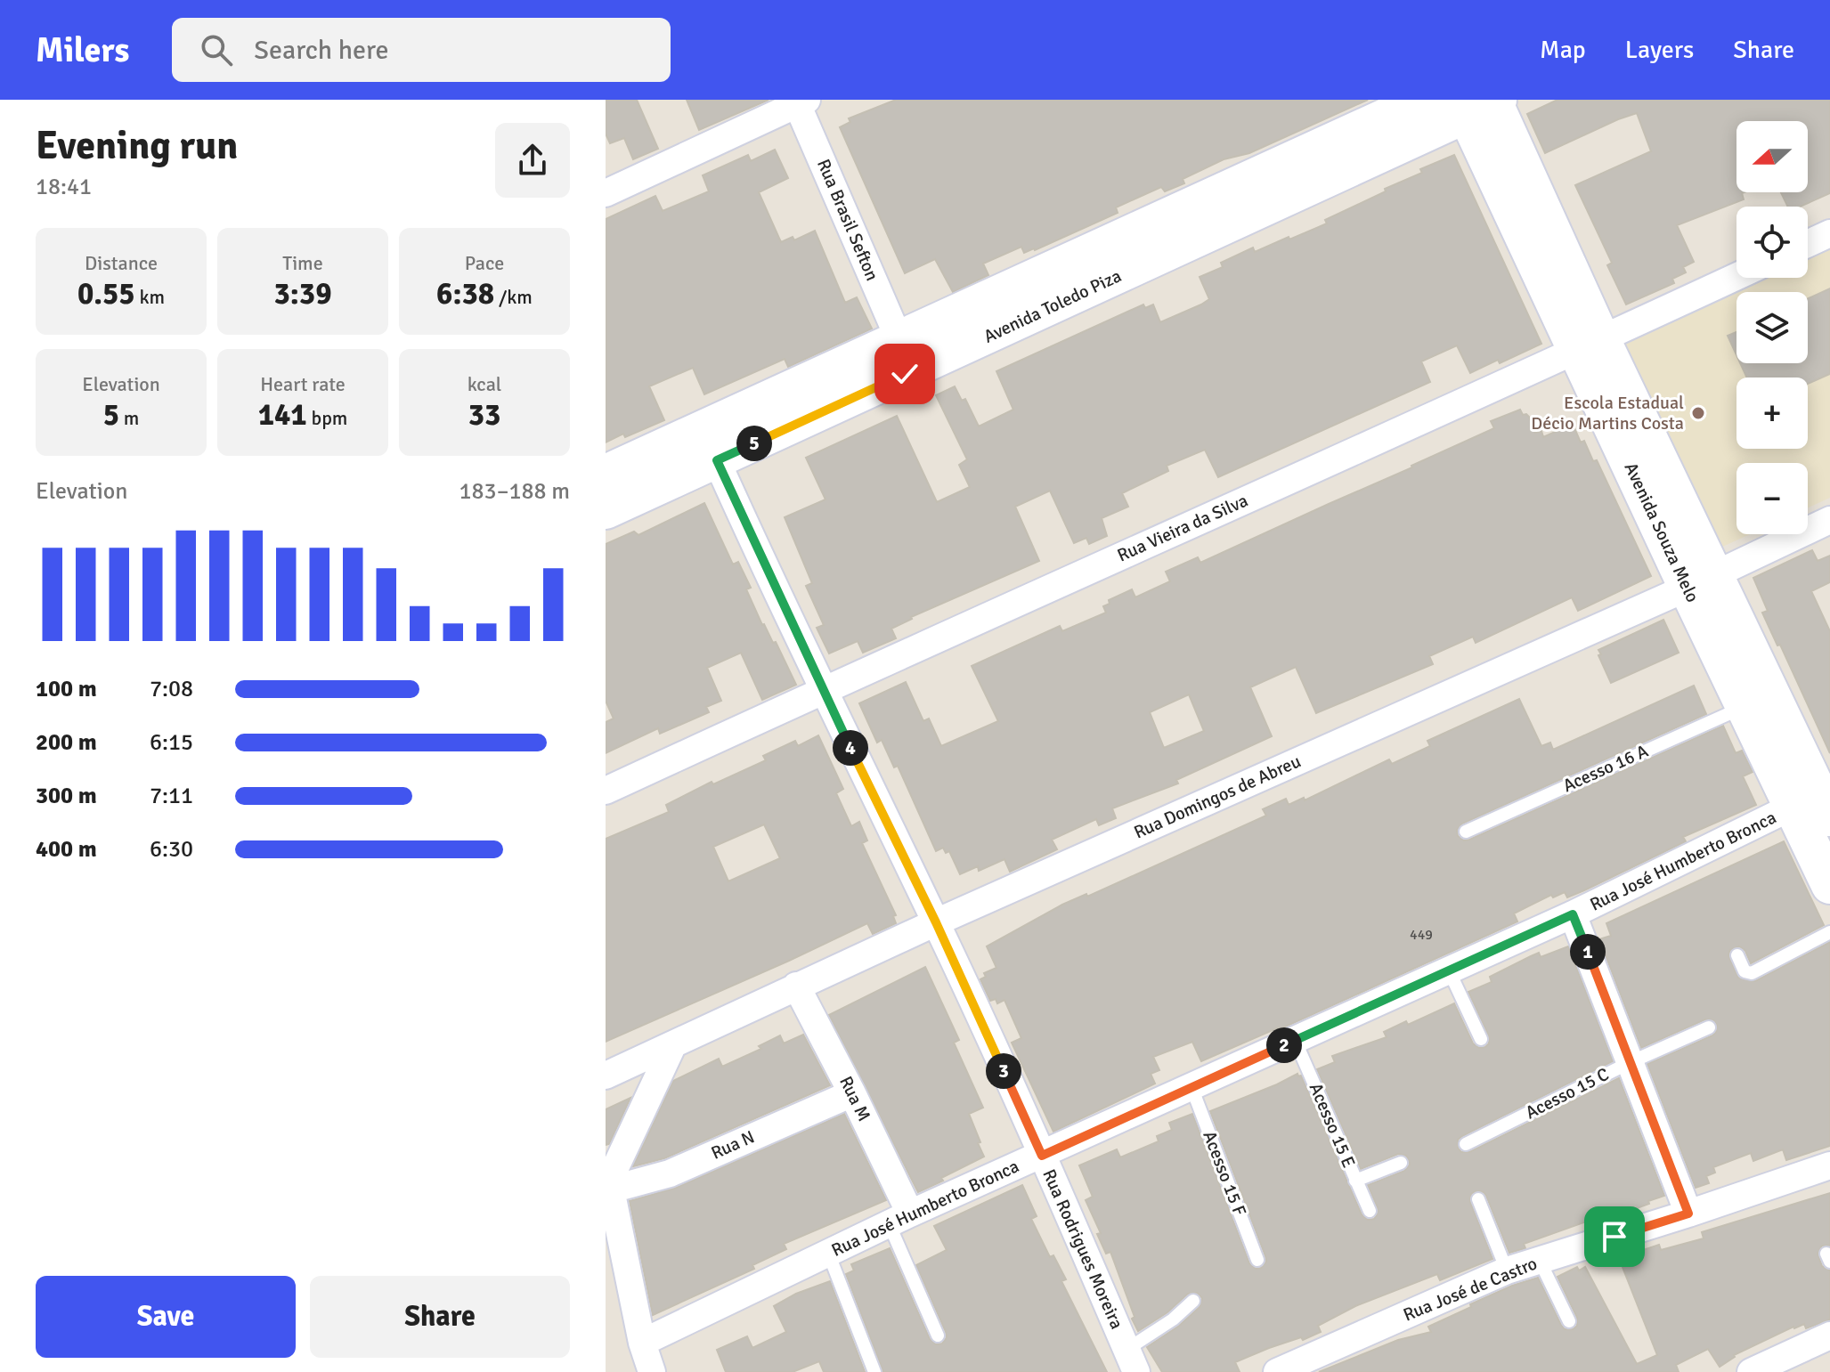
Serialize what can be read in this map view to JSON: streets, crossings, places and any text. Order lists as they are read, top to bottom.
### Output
{
  "streets": {
    "street": [
      "Rua Brasil Sefton",
      "Avenida Toledo Piza",
      "Rua Vieira da Silva",
      "Avenida Souza Melo",
      "Rua Domingos de Abreu",
      "Rua José Humberto Bronca",
      "Rua M",
      "Rua N",
      "Rua Rodrigues Moreira",
      "Rua José de Castro"
    ],
    "lane": [
      "Acesso 16 A",
      "Acesso 15 C",
      "Acesso 15 E",
      "Acesso 15 F"
    ]
  },
  "crossings": [
    ["Rua Brasil Sefton", "Avenida Toledo Piza"],
    ["Avenida Toledo Piza", "Avenida Souza Melo"],
    ["Avenida Toledo Piza", "Rua Rodrigues Moreira"],
    ["Rua Vieira da Silva", "Avenida Souza Melo"],
    ["Rua Vieira da Silva", "Rua Rodrigues Moreira"],
    ["Avenida Souza Melo", "Acesso 16 A"],
    ["Avenida Souza Melo", "Rua Domingos de Abreu"],
    ["Avenida Souza Melo", "Rua José Humberto Bronca"],
    ["Rua Domingos de Abreu", "Rua M"],
    ["Rua Domingos de Abreu", "Rua Rodrigues Moreira"],
    ["Rua José Humberto Bronca", "Rua M"],
    ["Rua José Humberto Bronca", "Acesso 15 E"],
    ["Rua José Humberto Bronca", "Acesso 15 F"],
    ["Rua José Humberto Bronca", "Rua Rodrigues Moreira"],
    ["Rua M", "Rua N"]
  ],
  "places": ["Escola Estadual Décio Martins Costa"],
  "house_numbers": ["449"],
  "north": "left",
  "page": {
    "header": "Milers",
    "search": "Search here",
    "nav": ["Map", "Layers", "Share"],
    "heading": ["Evening run", "18:41"],
    "map_buttons": ["+", "−"],
    "stats": [
      ["Distance", "0.55 km"],
      ["Time", "3:39"],
      ["Pace", "6:38 /km"],
      ["Elevation", "5 m"],
      ["Heart rate", "141 bpm"],
      ["kcal", "33"]
    ],
    "pins": [
      "5",
      "4",
      "1",
      "2",
      "3"
    ],
    "chart": ["Elevation", "183–188 m"],
    "list": [
      {
        "name": "100 m",
        "note": "7:08"
      },
      {
        "name": "200 m",
        "note": "6:15"
      },
      {
        "name": "300 m",
        "note": "7:11"
      },
      {
        "name": "400 m",
        "note": "6:30"
      }
    ],
    "buttons": ["Save", "Share"]
  }
}
